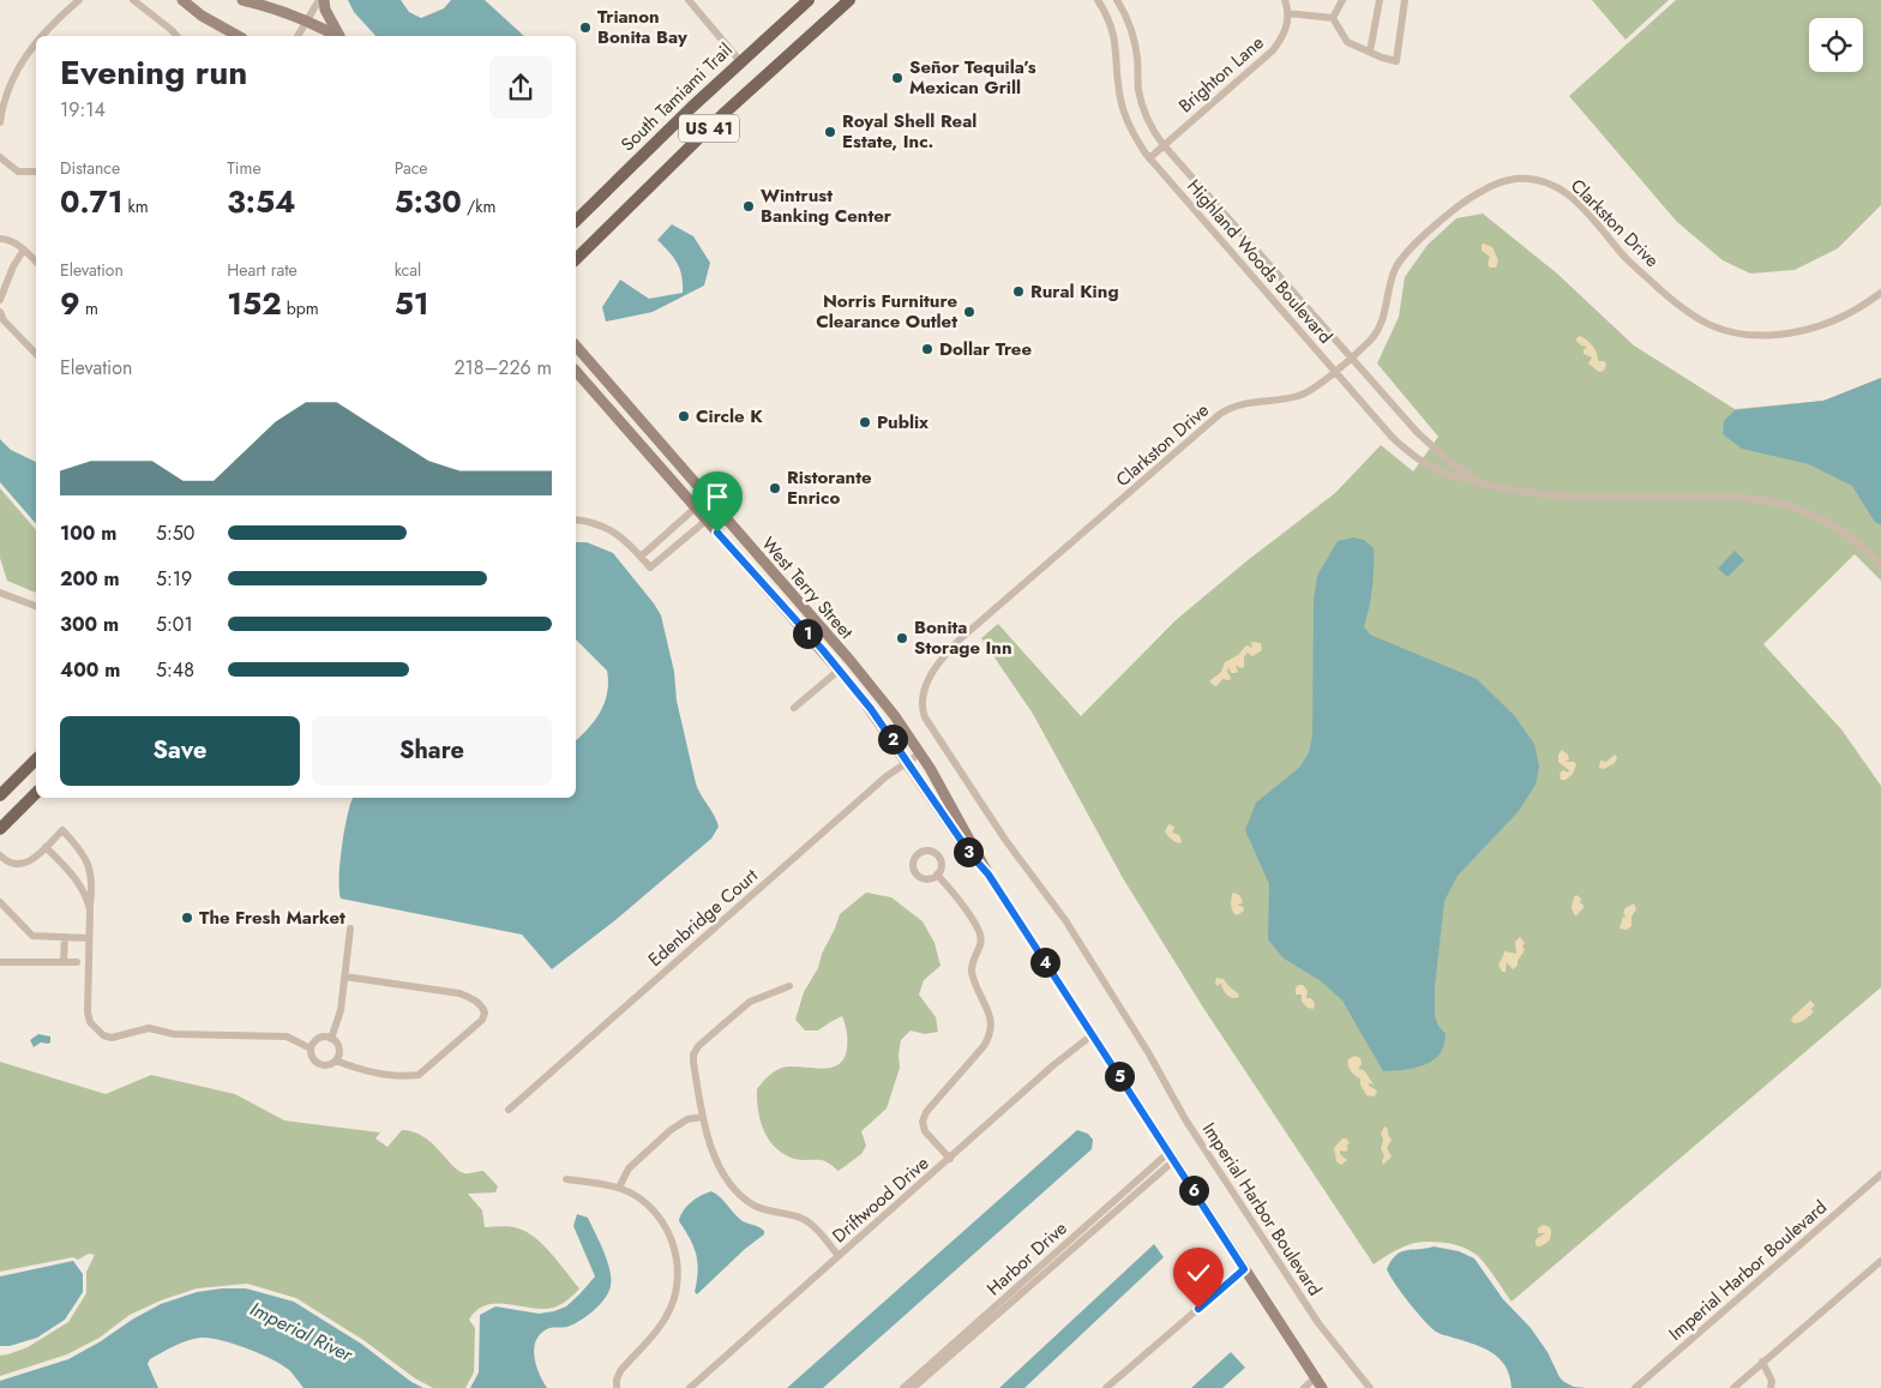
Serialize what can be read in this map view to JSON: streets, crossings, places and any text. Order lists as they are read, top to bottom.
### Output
{
  "streets": {
    "main road": ["South Tamiami Trail", "US 41"],
    "street": [
      "Brighton Lane",
      "Clarkston Drive",
      "Highland Woods Boulevard",
      "West Terry Street",
      "Edenbridge Court",
      "Driftwood Drive",
      "Imperial Harbor Boulevard",
      "Harbor Drive"
    ]
  },
  "crossings": [
    ["Brighton Lane", "Highland Woods Boulevard"],
    ["Clarkston Drive", "Highland Woods Boulevard"],
    ["Clarkston Drive", "Imperial Harbor Boulevard"],
    ["West Terry Street", "Edenbridge Court"],
    ["West Terry Street", "Driftwood Drive"],
    ["West Terry Street", "Harbor Drive"]
  ],
  "water": ["Imperial River"],
  "places": [
    "Trianon Bonita Bay",
    "Señor Tequila’s Mexican Grill",
    "Royal Shell Real Estate, Inc.",
    "Wintrust Banking Center",
    "Rural King",
    "Norris Furniture Clearance Outlet",
    "Dollar Tree",
    "Circle K",
    "Publix",
    "Ristorante Enrico",
    "Bonita Storage Inn",
    "The Fresh Market"
  ],
  "page": {
    "heading": ["Evening run", "19:14"],
    "stats": [
      ["Distance", "0.71 km"],
      ["Time", "3:54"],
      ["Pace", "5:30 /km"],
      ["Elevation", "9 m"],
      ["Heart rate", "152 bpm"],
      ["kcal", "51"]
    ],
    "chart": ["Elevation", "218–226 m"],
    "list": [
      {
        "name": "100 m",
        "note": "5:50"
      },
      {
        "name": "200 m",
        "note": "5:19"
      },
      {
        "name": "300 m",
        "note": "5:01"
      },
      {
        "name": "400 m",
        "note": "5:48"
      }
    ],
    "pins": [
      "1",
      "2",
      "3",
      "4",
      "5",
      "6"
    ],
    "buttons": ["Save", "Share"]
  }
}
